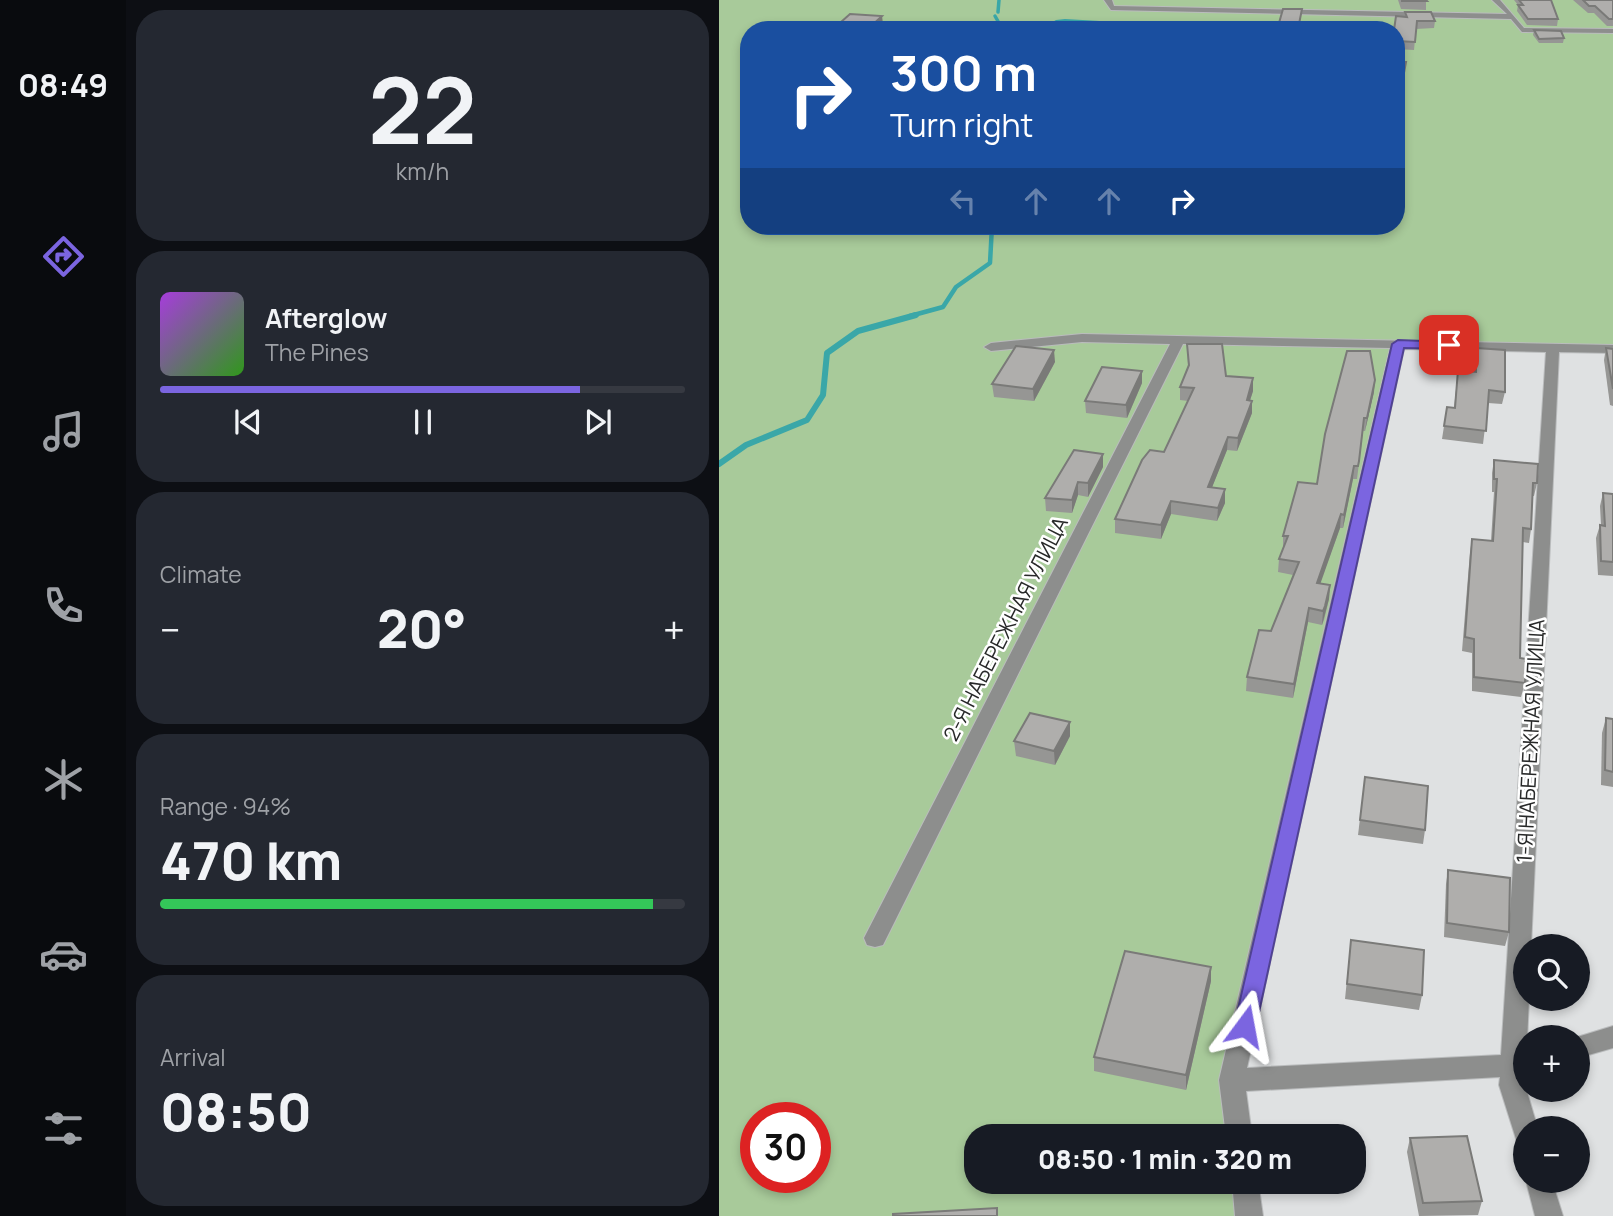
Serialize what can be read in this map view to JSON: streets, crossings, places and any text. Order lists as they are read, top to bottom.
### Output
{
  "streets": {
    "street": ["2-Я НАБЕРЕЖНАЯ УЛИЦА", "1-Я НАБЕРЕЖНАЯ УЛИЦА"]
  },
  "page": {
    "tabs": "08:49",
    "tile": [
      ["22", "km/h"],
      "Climate",
      ["Range · 94%", "470 km"],
      ["Arrival", "08:50"]
    ],
    "turn": ["300 m", "Turn right"],
    "song": ["Afterglow", "The Pines"],
    "heat": ["−", "20°", "+"],
    "map_buttons": ["+", "−"],
    "limit": "30",
    "trip": "08:50 · 1 min · 320 m"
  }
}
